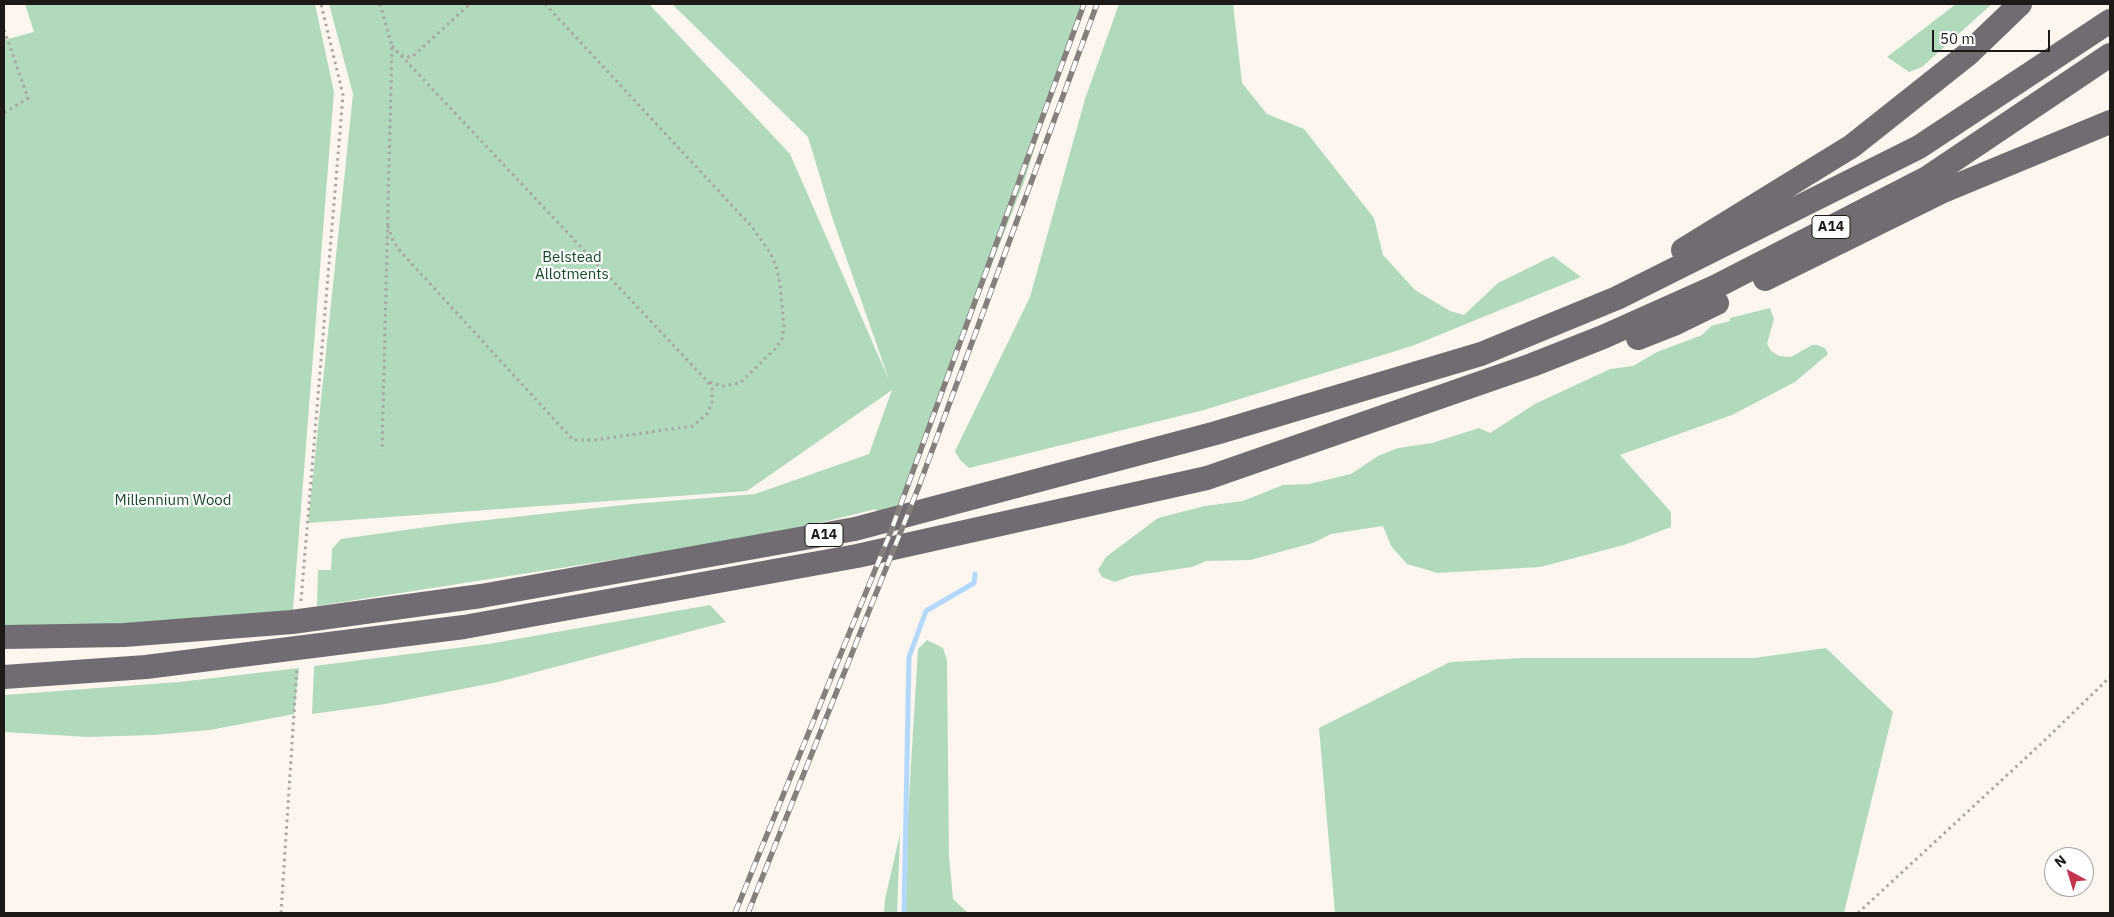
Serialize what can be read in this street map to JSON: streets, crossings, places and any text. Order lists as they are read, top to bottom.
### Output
{
  "streets": {
    "highway": ["A14"]
  },
  "parks": ["Belstead Allotments", "Millennium Wood"],
  "scale_bar": "50 m",
  "north": "top left"
}
